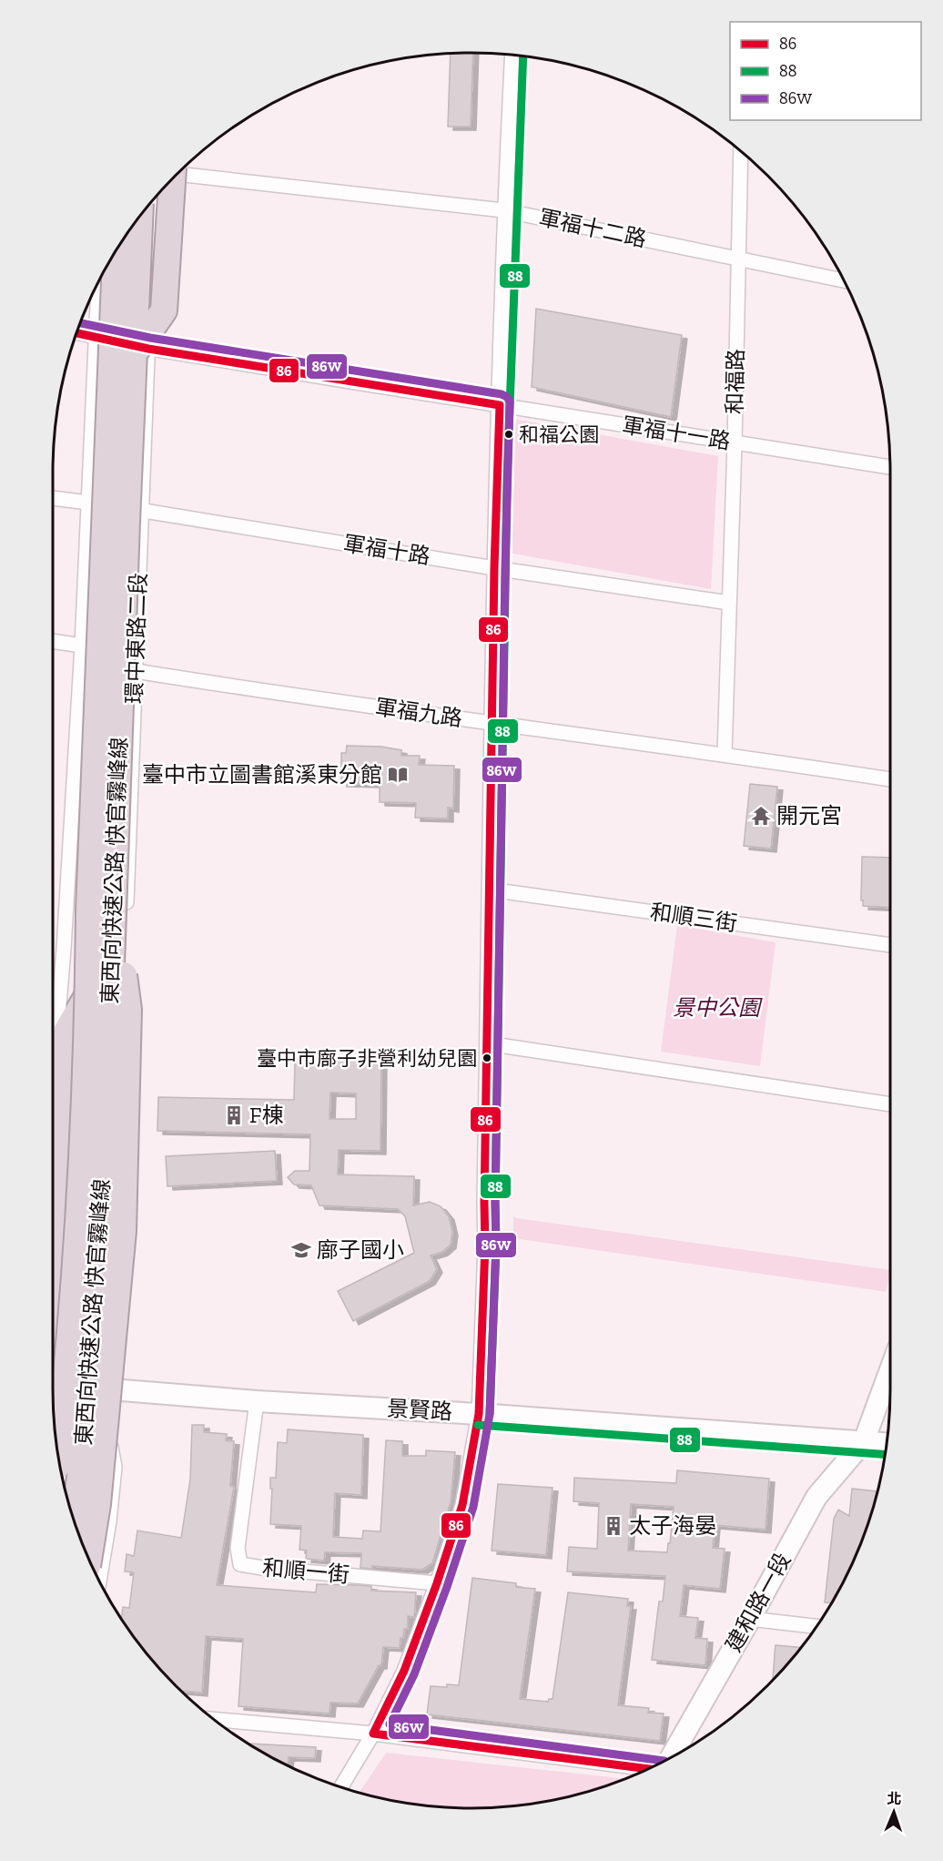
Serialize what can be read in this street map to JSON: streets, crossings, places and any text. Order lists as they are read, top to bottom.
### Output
{
  "streets": {
    "highway": ["東西向快速公路 快官霧峰線"],
    "street": [
      "軍福十二路",
      "和福路",
      "軍福十一路",
      "軍福十路",
      "環中東路二段",
      "軍福九路",
      "和順三街",
      "景賢路",
      "和順一街",
      "建和路一段"
    ]
  },
  "crossings": [
    ["軍福十二路", "和福路"],
    ["和福路", "軍福十一路"],
    ["和福路", "軍福十路"],
    ["和福路", "軍福九路"],
    ["軍福十一路", "環中東路二段"],
    ["軍福十一路", "東西向快速公路 快官霧峰線"],
    ["軍福十路", "環中東路二段"],
    ["環中東路二段", "軍福九路"],
    ["環中東路二段", "東西向快速公路 快官霧峰線"],
    ["環中東路二段", "景賢路"],
    ["景賢路", "和順一街"],
    ["景賢路", "建和路一段"]
  ],
  "parks": ["景中公園"],
  "places": {
    "other": ["和福公園", "臺中市廍子非營利幼兒園"],
    "library": ["臺中市立圖書館溪東分館"],
    "temple": ["開元宮"],
    "building": ["F棟", "太子海晏"],
    "school or university": ["廍子國小"]
  },
  "lines": ["transit line 88", "transit line 86W", "transit line 86"],
  "legend": ["86", "88", "86W"],
  "north": "top"
}
